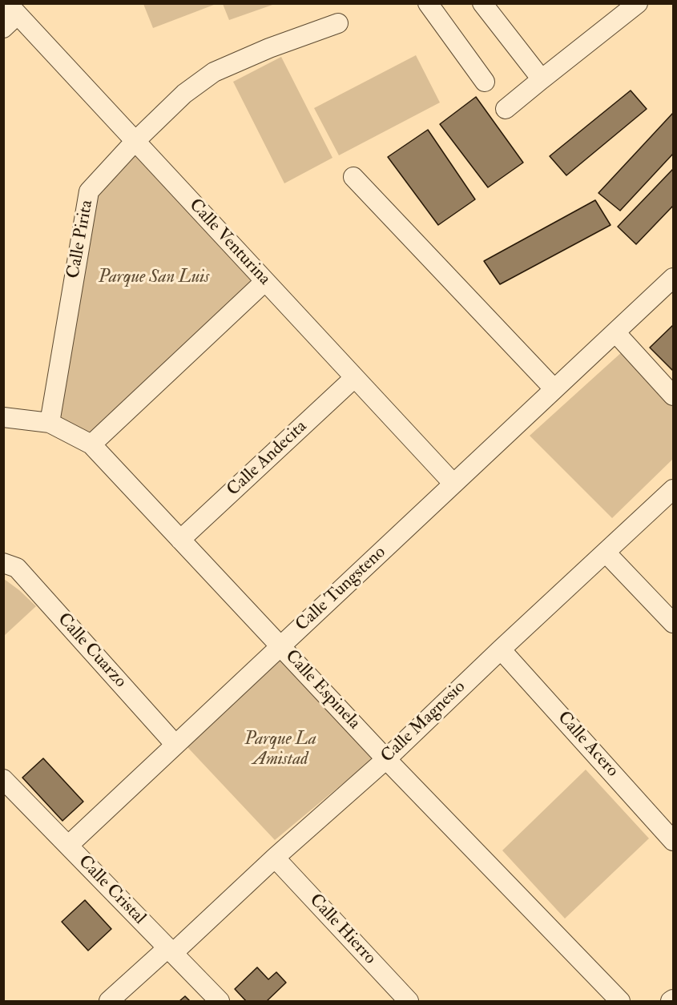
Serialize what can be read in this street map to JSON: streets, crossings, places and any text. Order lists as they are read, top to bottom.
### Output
{
  "streets": {
    "street": [
      "Calle Pirita",
      "Calle Venturina",
      "Calle Andecita",
      "Calle Tungsteno",
      "Calle Cuarzo",
      "Calle Espinela",
      "Calle Magnesio",
      "Calle Acero",
      "Calle Cristal",
      "Calle Hierro"
    ]
  },
  "crossings": [
    ["Calle Pirita", "Calle Venturina"],
    ["Calle Pirita", "Calle Espinela"],
    ["Calle Venturina", "Calle Andecita"],
    ["Calle Venturina", "Calle Tungsteno"],
    ["Calle Andecita", "Calle Espinela"],
    ["Calle Tungsteno", "Calle Cuarzo"],
    ["Calle Tungsteno", "Calle Espinela"],
    ["Calle Tungsteno", "Calle Cristal"],
    ["Calle Espinela", "Calle Magnesio"],
    ["Calle Magnesio", "Calle Acero"],
    ["Calle Magnesio", "Calle Cristal"],
    ["Calle Magnesio", "Calle Hierro"]
  ],
  "parks": ["Parque San Luis", "Parque La Amistad"]
}
